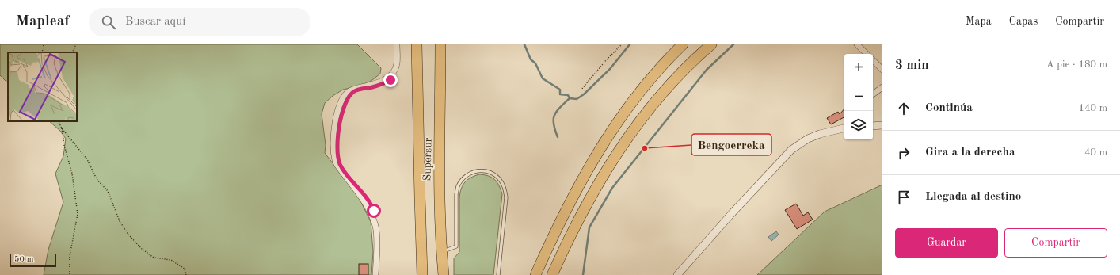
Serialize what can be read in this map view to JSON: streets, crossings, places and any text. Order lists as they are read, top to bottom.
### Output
{
  "streets": {
    "highway": ["Supersur"]
  },
  "places": ["Bengoerreka"],
  "scale_bar": "50 m",
  "page": {
    "header": "Mapleaf",
    "search": "Buscar aquí",
    "nav": ["Mapa", "Capas", "Compartir"],
    "heading": ["3 min", "A pie · 180 m"],
    "map_buttons": ["+", "−"],
    "list": [
      ["Continúa", "140 m"],
      ["Gira a la derecha", "40 m"],
      "Llegada al destino"
    ],
    "buttons": ["Guardar", "Compartir"],
    "scale": "50 m"
  }
}
